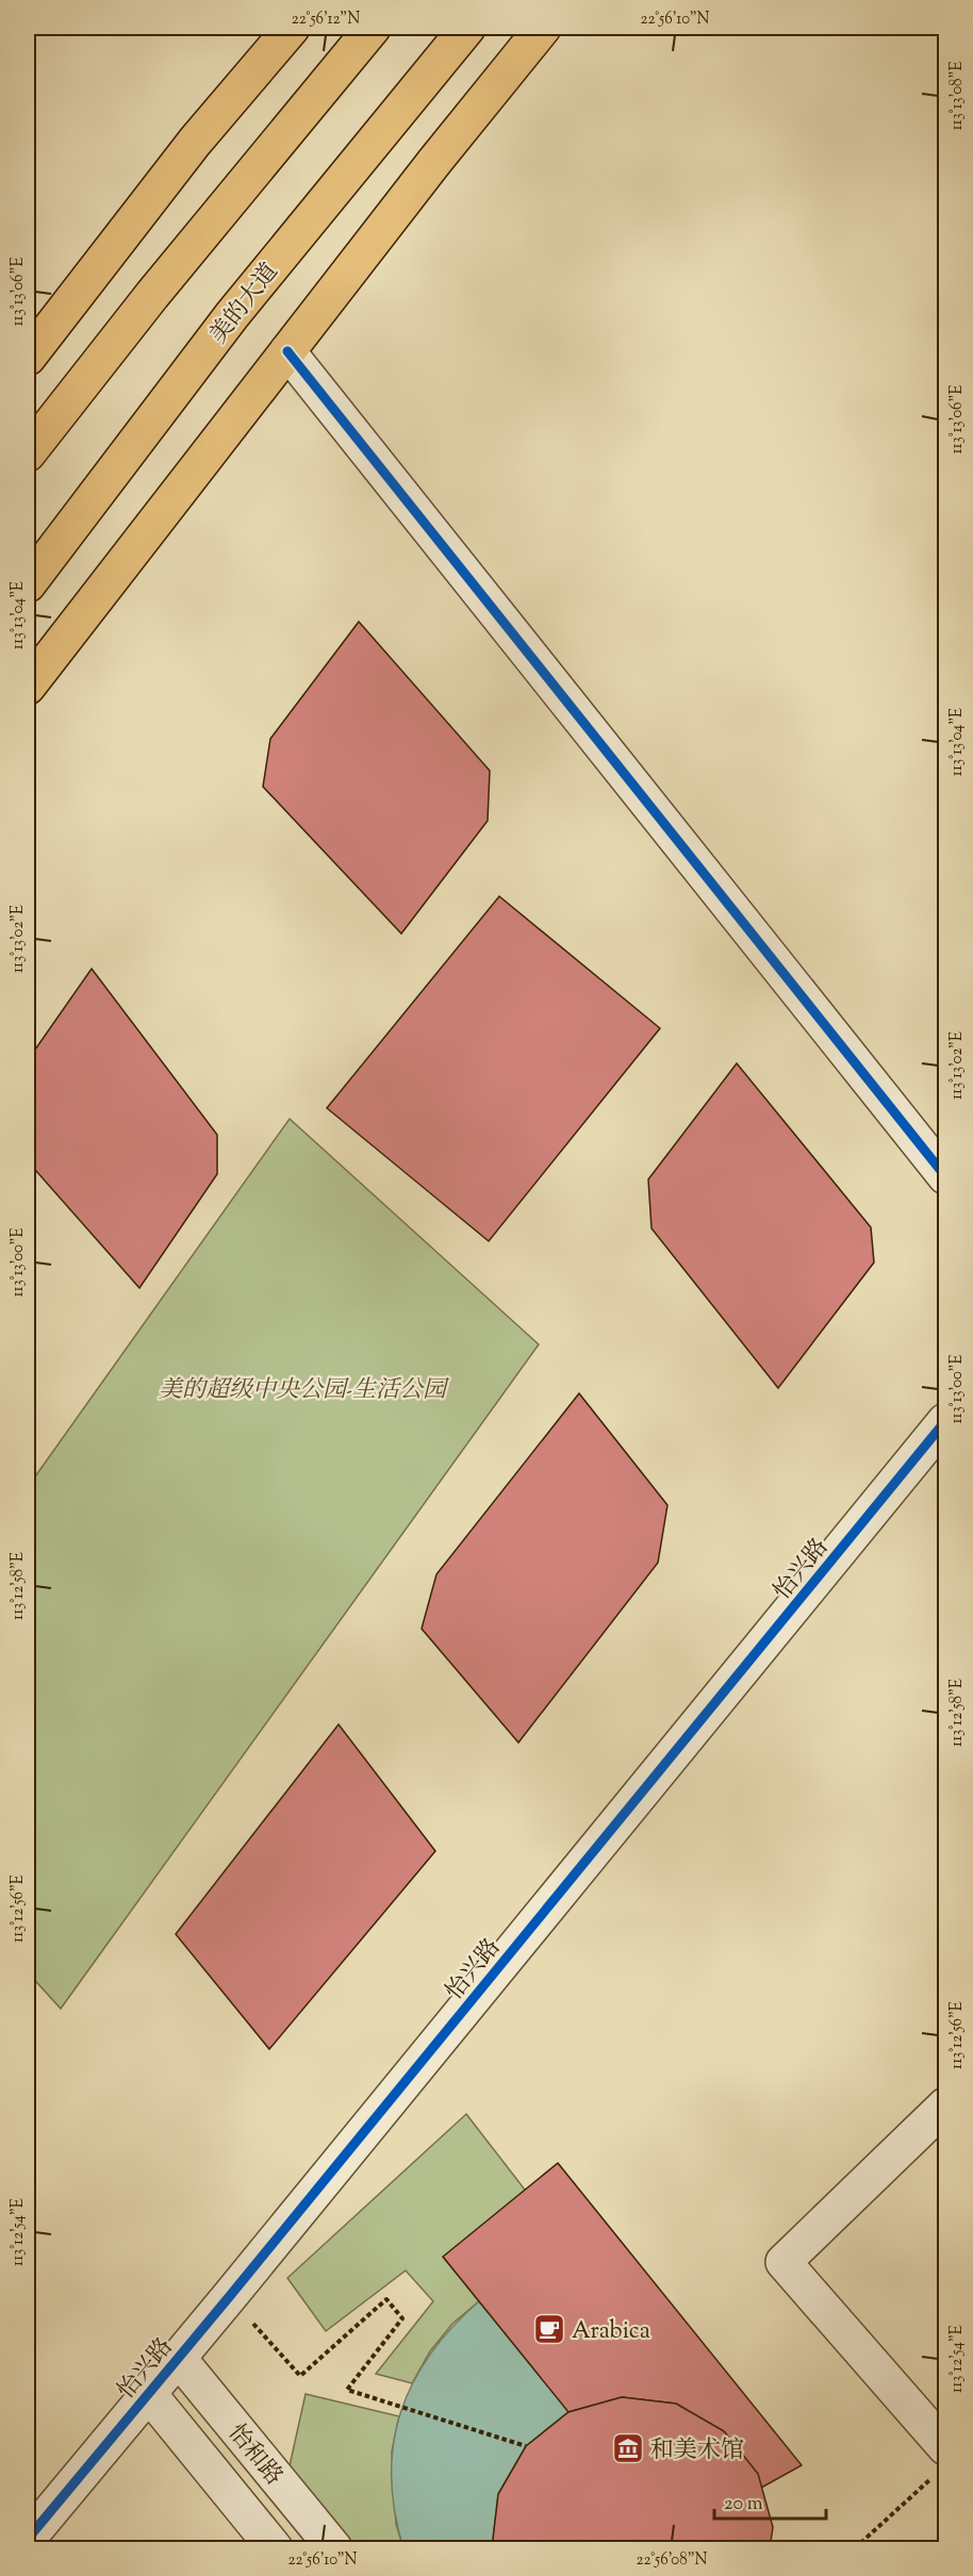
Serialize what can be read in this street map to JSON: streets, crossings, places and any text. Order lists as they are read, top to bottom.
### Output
{
  "streets": {
    "main road": ["美的大道"],
    "street": ["怡兴路", "怡和路"]
  },
  "crossings": [
    ["怡兴路", "怡和路"]
  ],
  "parks": ["美的超级中央公园-生活公园"],
  "places": {
    "cafe": ["Arabica"],
    "museum": ["和美术馆"]
  },
  "scale_bar": "20 m",
  "coordinates": [
    "22°56'12\"N",
    "22°56'10\"N",
    "113°13'08\"E",
    "113°13'06\"E",
    "113°13'04\"E",
    "113°13'02\"E",
    "113°13'00\"E",
    "113°12'58\"E",
    "113°12'56\"E",
    "113°12'54\"E",
    "22°56'08\"N"
  ]
}
